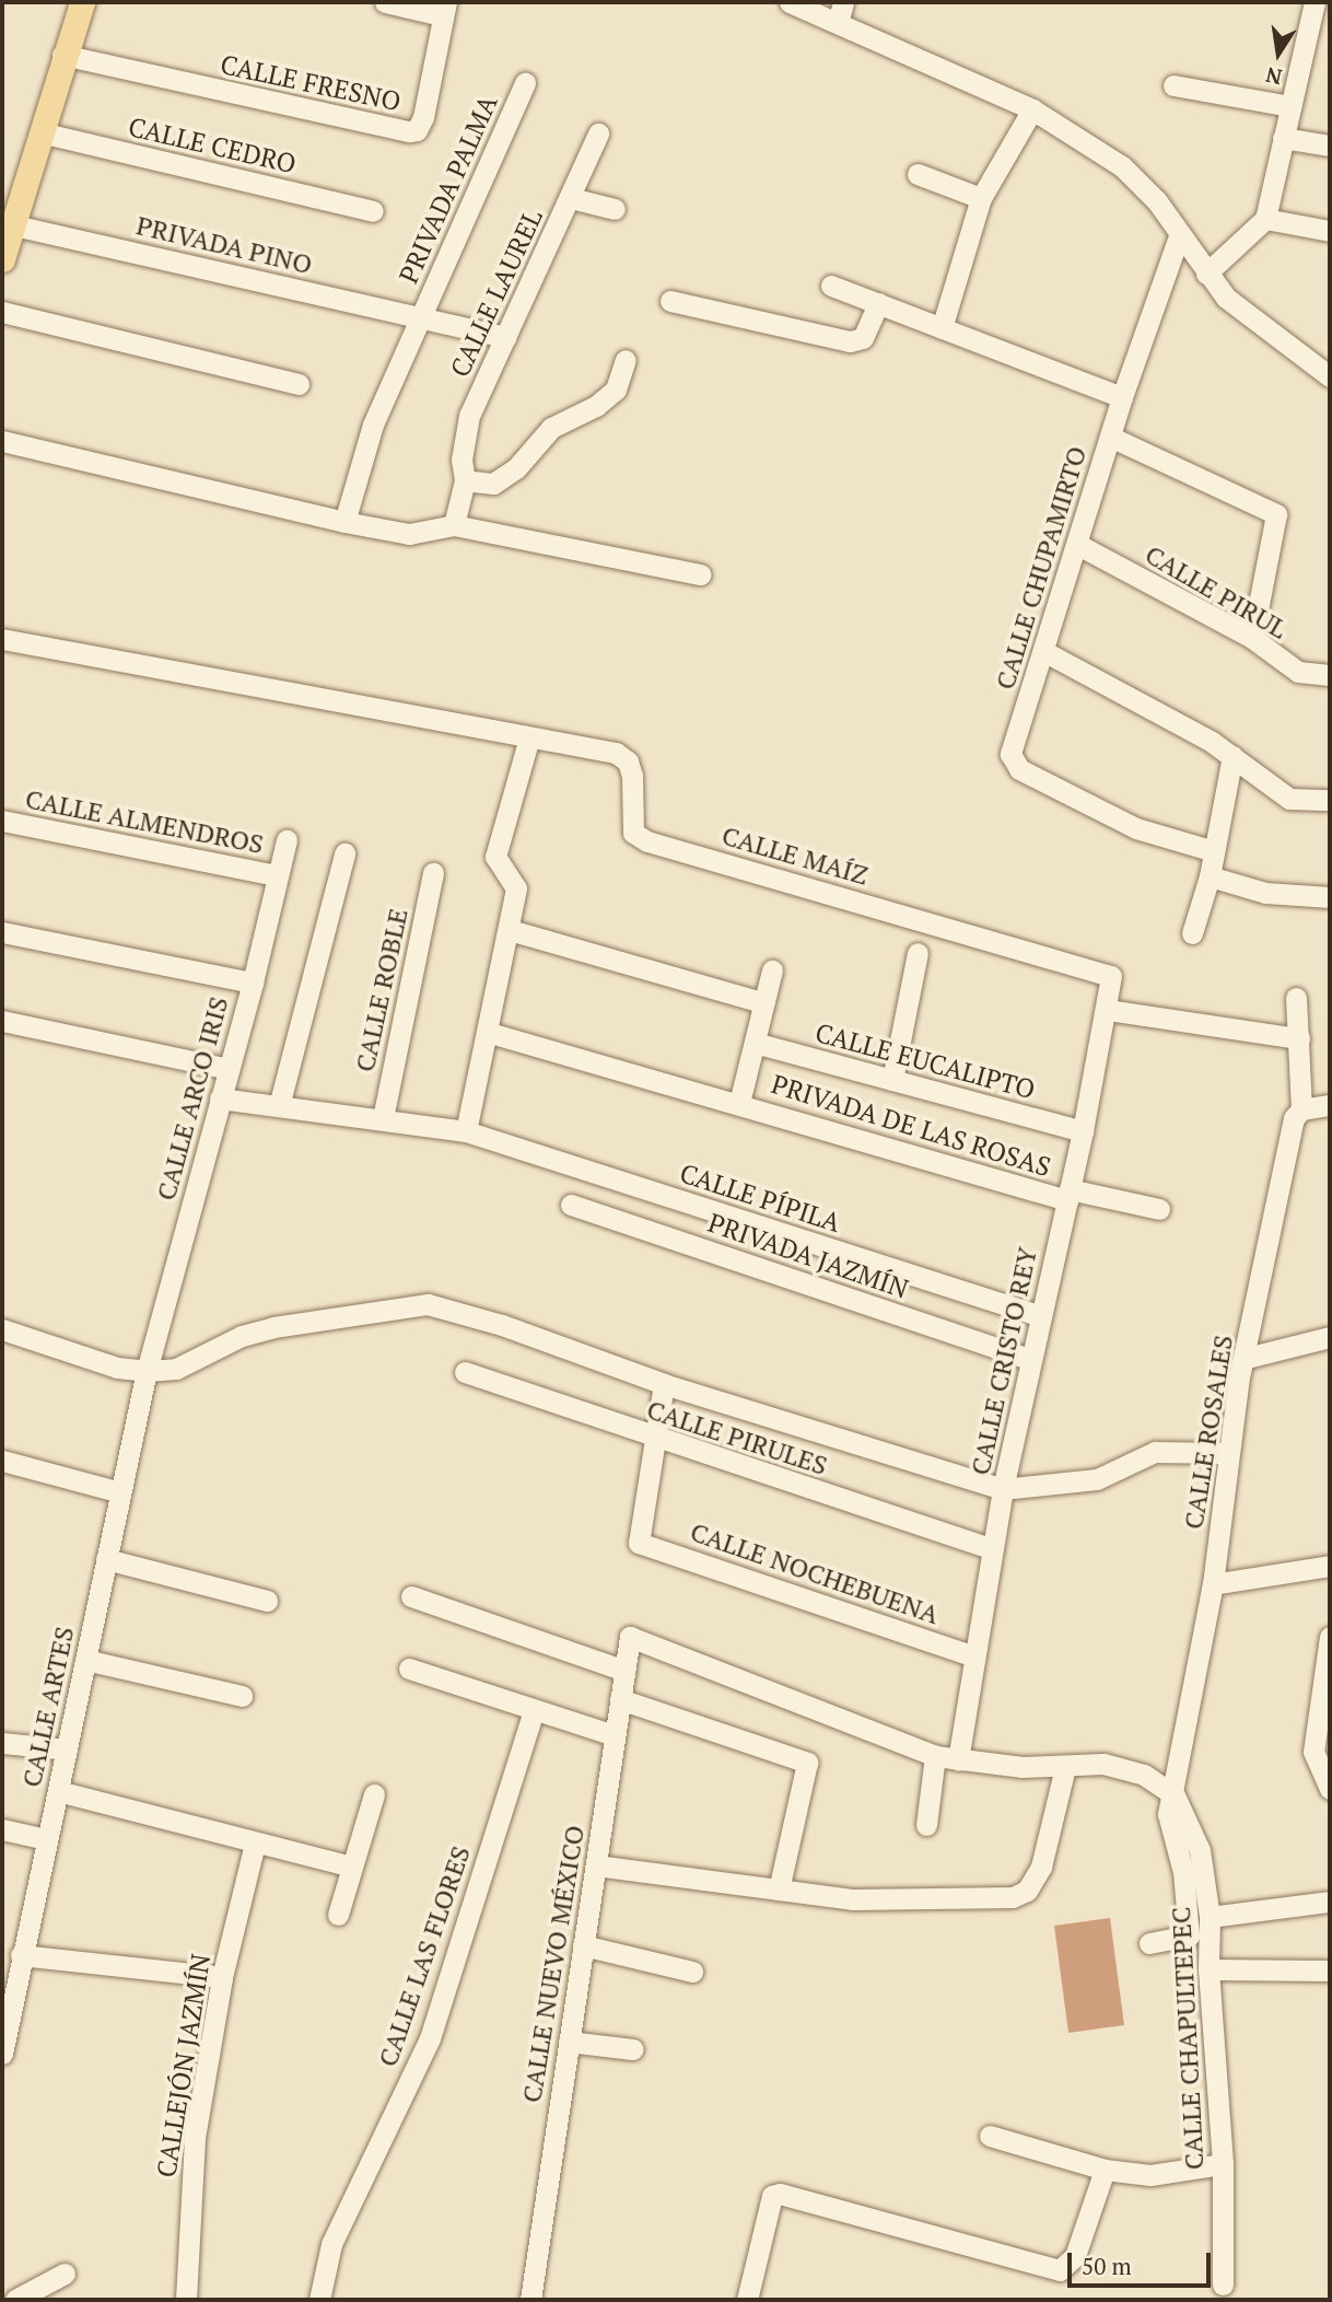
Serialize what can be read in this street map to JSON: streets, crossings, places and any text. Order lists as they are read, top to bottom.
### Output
{
  "streets": {
    "street": [
      "CALLE FRESNO",
      "CALLE CEDRO",
      "PRIVADA PALMA",
      "PRIVADA PINO",
      "CALLE LAUREL",
      "CALLE CHUPAMIRTO",
      "CALLE PIRUL",
      "CALLE ALMENDROS",
      "CALLE MAÍZ",
      "CALLE ROBLE",
      "CALLE EUCALIPTO",
      "CALLE ARCO IRIS",
      "PRIVADA DE LAS ROSAS",
      "CALLE PÍPILA",
      "PRIVADA JAZMÍN",
      "CALLE CRISTO REY",
      "CALLE ROSALES",
      "CALLE PIRULES",
      "CALLE NOCHEBUENA",
      "CALLE ARTES",
      "CALLE LAS FLORES",
      "CALLE NUEVO MÉXICO",
      "CALLE CHAPULTEPEC",
      "CALLEJÓN JAZMÍN"
    ]
  },
  "crossings": [
    ["PRIVADA PALMA", "PRIVADA PINO"],
    ["PRIVADA PINO", "CALLE LAUREL"],
    ["CALLE CHUPAMIRTO", "CALLE PIRUL"],
    ["CALLE ALMENDROS", "CALLE ARCO IRIS"],
    ["CALLE MAÍZ", "CALLE CRISTO REY"],
    ["CALLE EUCALIPTO", "CALLE CRISTO REY"],
    ["CALLE ARCO IRIS", "CALLE PIRULES"],
    ["CALLE ARCO IRIS", "CALLE ARTES"],
    ["PRIVADA DE LAS ROSAS", "CALLE CRISTO REY"],
    ["CALLE PÍPILA", "CALLE CRISTO REY"],
    ["PRIVADA JAZMÍN", "CALLE CRISTO REY"],
    ["CALLE CRISTO REY", "CALLE PIRULES"],
    ["CALLE CRISTO REY", "CALLE NOCHEBUENA"],
    ["CALLE ROSALES", "CALLE CHAPULTEPEC"],
    ["CALLE PIRULES", "CALLE NOCHEBUENA"],
    ["CALLE PIRULES", "CALLE ARTES"]
  ],
  "scale_bar": "50 m",
  "north": "bottom"
}
